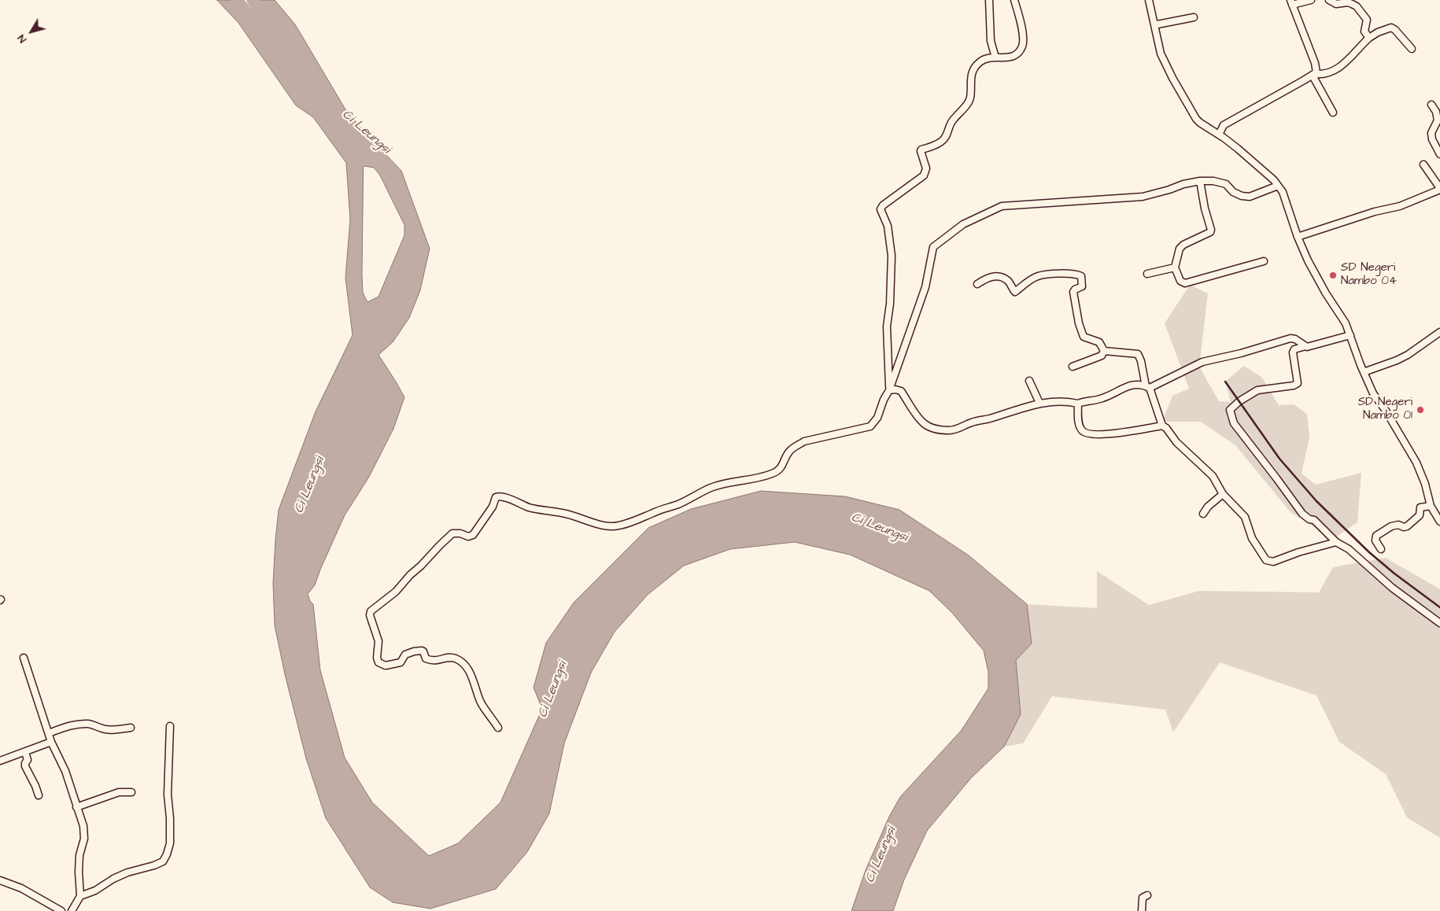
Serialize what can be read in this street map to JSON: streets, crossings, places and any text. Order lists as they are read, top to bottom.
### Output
{
  "water": ["Ci Leungsi"],
  "places": ["SD Negeri Nambo 04", "SD Negeri Nambo 01"],
  "north": "bottom left"
}
